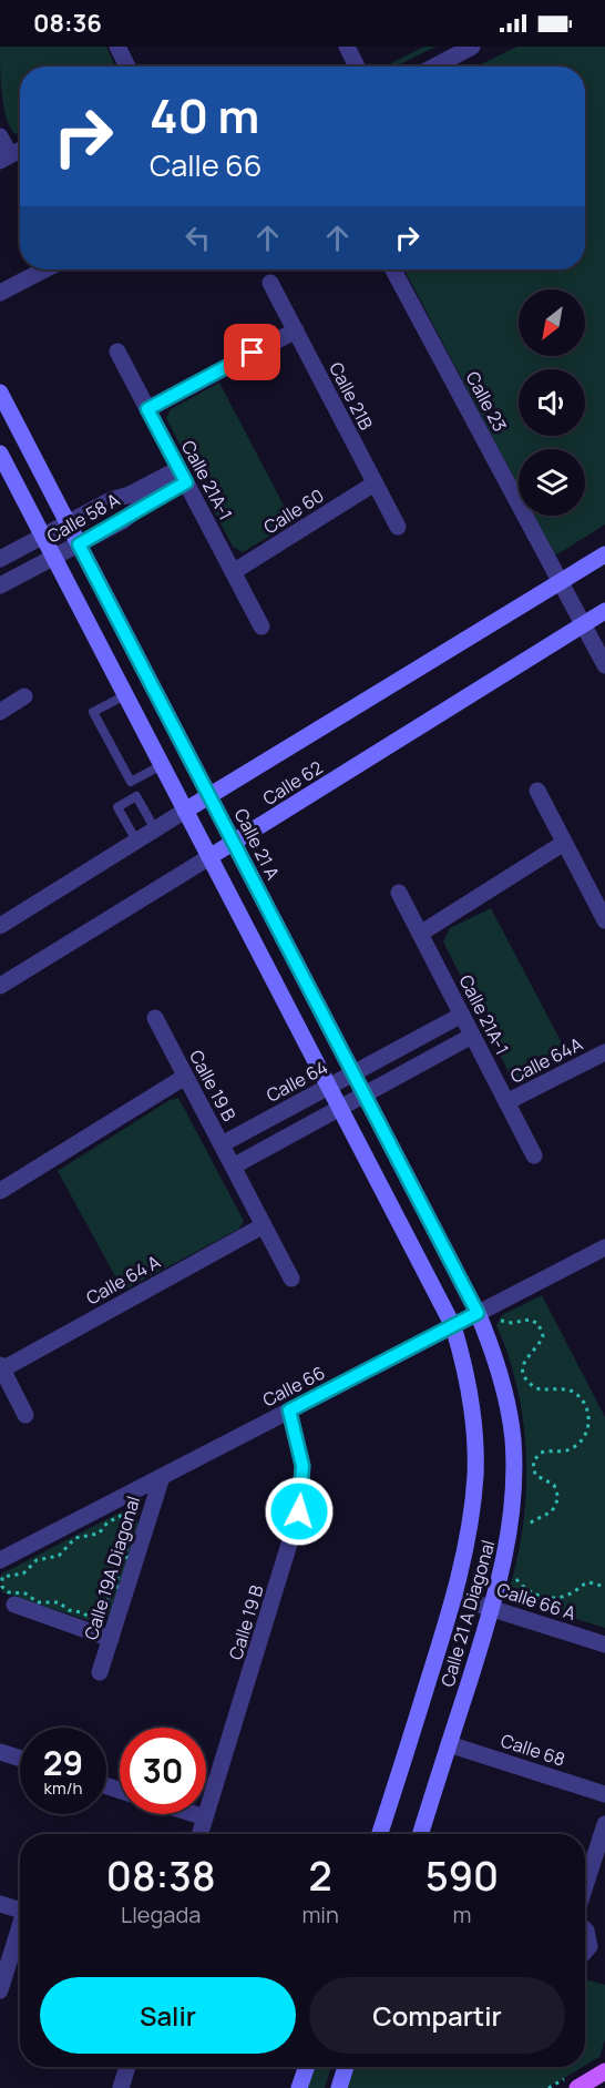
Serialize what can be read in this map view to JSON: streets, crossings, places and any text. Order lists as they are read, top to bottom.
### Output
{
  "streets": {
    "main road": ["Calle 62", "Calle 21 A", "Calle 21 A Diagonal"],
    "street": [
      "Calle 21B",
      "Calle 23",
      "Calle 21A-1",
      "Calle 60",
      "Calle 58 A",
      "Calle 64A",
      "Calle 64",
      "Calle 19 B",
      "Calle 64 A",
      "Calle 66",
      "Calle 19A Diagonal",
      "Calle 66 A",
      "Calle 68"
    ]
  },
  "crossings": [
    ["Calle 21B", "Calle 60"],
    ["Calle 23", "Calle 62"],
    ["Calle 21A-1", "Calle 60"],
    ["Calle 21A-1", "Calle 58 A"],
    ["Calle 21A-1", "Calle 64A"],
    ["Calle 21A-1", "Calle 64"],
    ["Calle 58 A", "Calle 21 A"],
    ["Calle 62", "Calle 21 A"],
    ["Calle 21 A", "Calle 64"],
    ["Calle 21 A", "Calle 66"],
    ["Calle 21 A", "Calle 21 A Diagonal"],
    ["Calle 64", "Calle 19 B"],
    ["Calle 19 B", "Calle 64 A"],
    ["Calle 19 B", "Calle 66"],
    ["Calle 66", "Calle 19A Diagonal"],
    ["Calle 66", "Calle 21 A Diagonal"],
    ["Calle 66 A", "Calle 21 A Diagonal"],
    ["Calle 21 A Diagonal", "Calle 68"]
  ],
  "north": "bottom left",
  "page": {
    "status": "08:36",
    "turn": ["40 m", "Calle 66"],
    "speed": "29 km/h",
    "limit": "30",
    "eta": [
      "08:38",
      "Llegada",
      "2",
      "min",
      "590",
      "m"
    ],
    "buttons": ["Salir", "Compartir"]
  }
}
